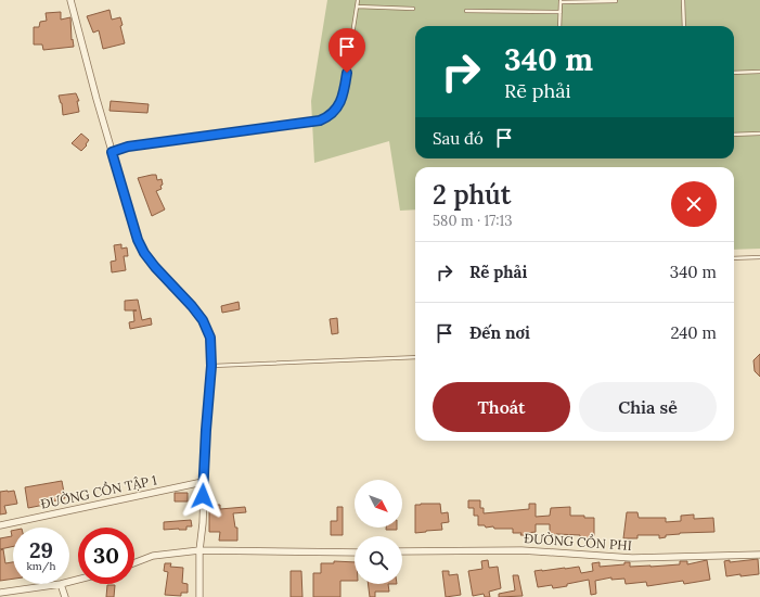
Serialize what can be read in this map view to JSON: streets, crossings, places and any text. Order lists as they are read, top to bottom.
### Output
{
  "streets": {
    "street": ["ĐƯỜNG CỒN TẬP 1", "ĐƯỜNG CỒN PHI"]
  },
  "north": "bottom right",
  "page": {
    "turn": ["340 m", "Rẽ phải"],
    "then": "Sau đó",
    "heading": ["2 phút", "580 m · 17:13"],
    "list": [
      {
        "name": "Rẽ phải",
        "value": "340 m"
      },
      {
        "name": "Đến nơi",
        "value": "240 m"
      }
    ],
    "buttons": ["Thoát", "Chia sẻ"],
    "speed": "29 km/h",
    "limit": "30"
  }
}
